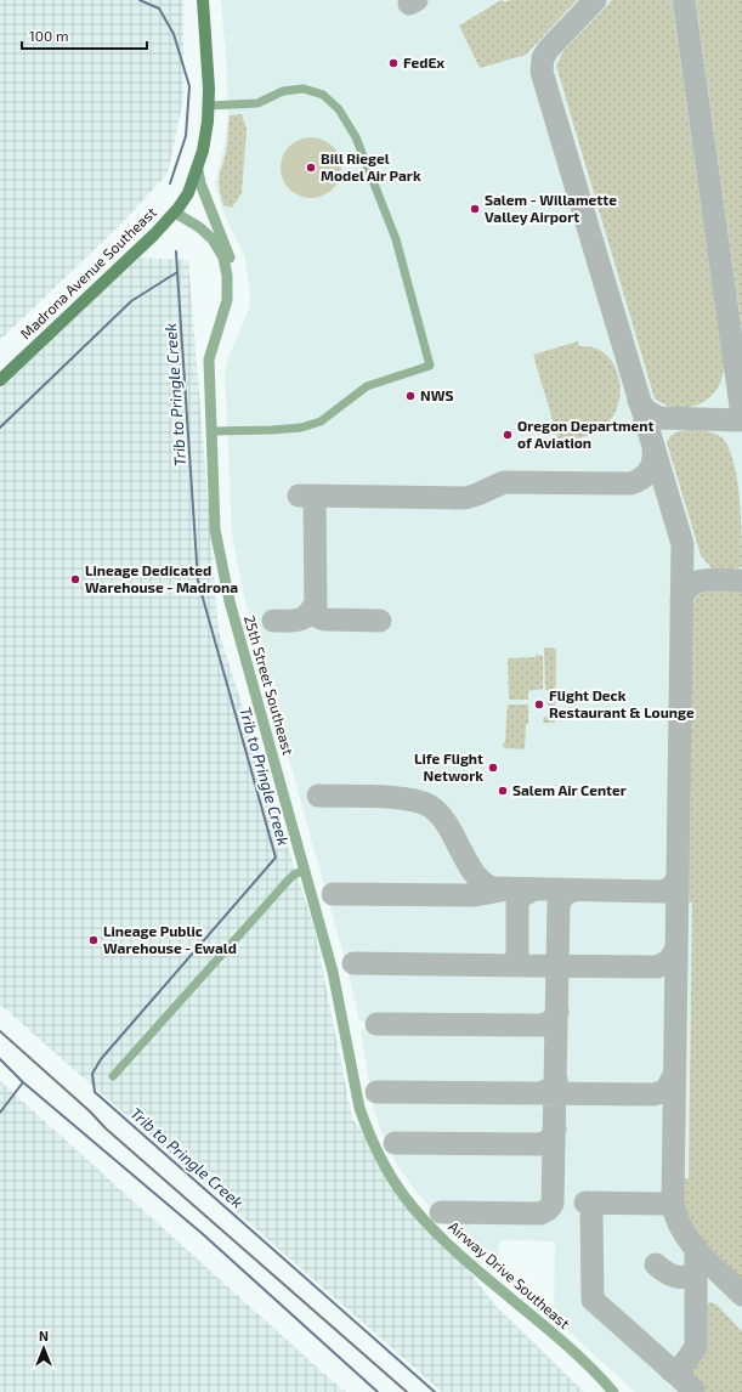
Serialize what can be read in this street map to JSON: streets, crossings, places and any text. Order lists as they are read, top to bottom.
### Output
{
  "streets": {
    "main road": ["Madrona Avenue Southeast"],
    "street": ["25th Street Southeast", "Airway Drive Southeast"]
  },
  "crossings": [
    ["Madrona Avenue Southeast", "25th Street Southeast"],
    ["25th Street Southeast", "Airway Drive Southeast"]
  ],
  "water": ["Trib to Pringle Creek"],
  "places": [
    "FedEx",
    "Bill Riegel Model Air Park",
    "Salem - Willamette Valley Airport",
    "NWS",
    "Oregon Department of Aviation",
    "Lineage Dedicated Warehouse - Madrona",
    "Flight Deck Restaurant & Lounge",
    "Life Flight Network",
    "Salem Air Center",
    "Lineage Public Warehouse - Ewald"
  ],
  "scale_bar": "100 m",
  "north": "top"
}
